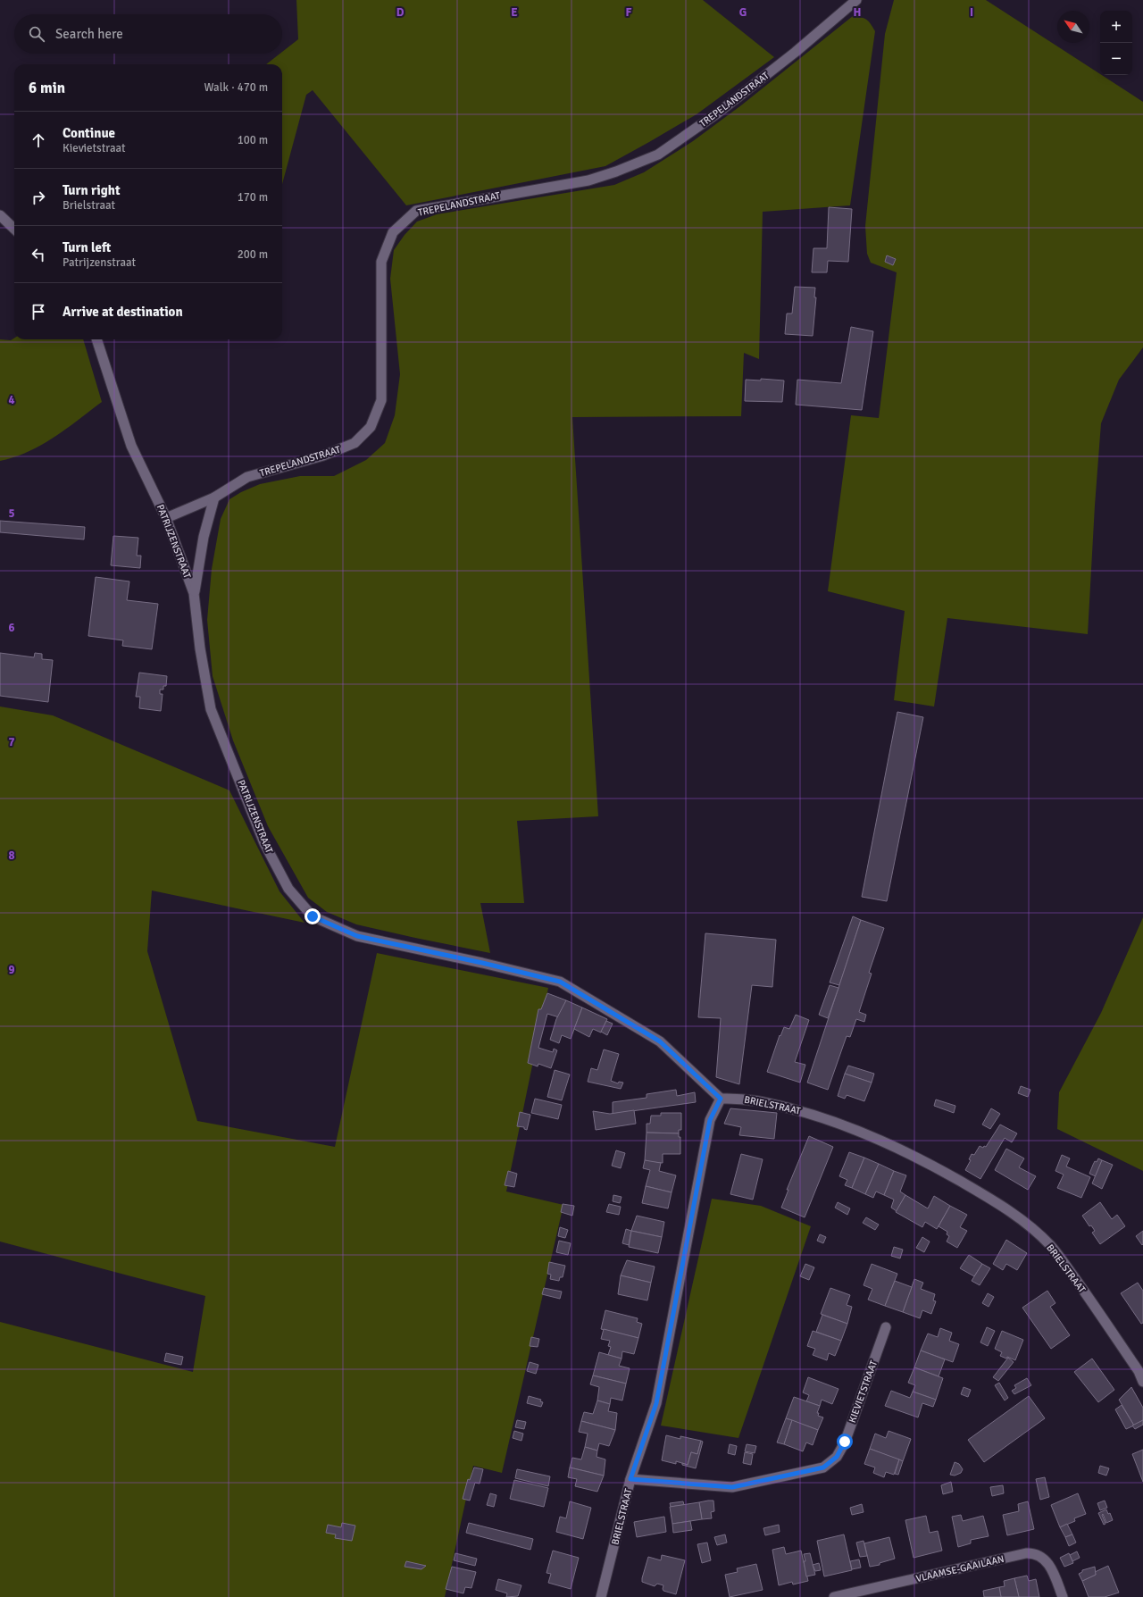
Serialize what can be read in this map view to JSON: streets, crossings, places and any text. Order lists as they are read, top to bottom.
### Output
{
  "streets": {
    "street": [
      "TREPELANDSTRAAT",
      "PATRIJZENSTRAAT",
      "BRIELSTRAAT",
      "KIEVIETSTRAAT",
      "VLAAMSE-GAAILAAN"
    ]
  },
  "crossings": [
    ["TREPELANDSTRAAT", "PATRIJZENSTRAAT"],
    ["PATRIJZENSTRAAT", "BRIELSTRAAT"],
    ["BRIELSTRAAT", "KIEVIETSTRAAT"]
  ],
  "north": "top left",
  "page": {
    "map_buttons": ["+", "−"],
    "search": "Search here",
    "heading": ["6 min", "Walk · 470 m"],
    "list": [
      ["Continue", "Kievietstraat", "100 m"],
      ["Turn right", "Brielstraat", "170 m"],
      ["Turn left", "Patrijzenstraat", "200 m"],
      "Arrive at destination"
    ]
  },
  "grid": {
    "columns": [
      "D",
      "E",
      "F",
      "G",
      "H",
      "I"
    ],
    "rows": [
      "4",
      "5",
      "6",
      "7",
      "8",
      "9"
    ]
  }
}
